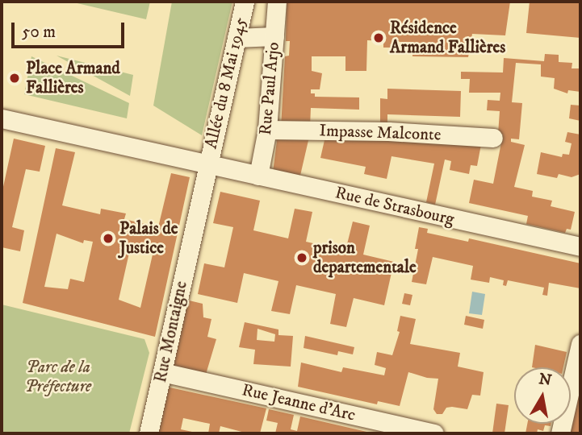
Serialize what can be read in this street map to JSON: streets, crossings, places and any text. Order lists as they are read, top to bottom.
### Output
{
  "streets": {
    "street": [
      "Allée du 8 Mai 1945",
      "Rue Paul Arjo",
      "Impasse Malconte",
      "Rue de Strasbourg",
      "Rue Montaigne",
      "Rue Jeanne d'Arc"
    ]
  },
  "crossings": [
    ["Allée du 8 Mai 1945", "Rue de Strasbourg"],
    ["Allée du 8 Mai 1945", "Rue Montaigne"],
    ["Rue Paul Arjo", "Impasse Malconte"],
    ["Rue Paul Arjo", "Rue de Strasbourg"],
    ["Rue de Strasbourg", "Rue Montaigne"],
    ["Rue Montaigne", "Rue Jeanne d'Arc"]
  ],
  "parks": ["Parc de la Préfecture"],
  "places": [
    "Résidence Armand Fallières",
    "Place Armand Fallières",
    "Palais de Justice",
    "prison departementale"
  ],
  "scale_bar": "50 m",
  "north": "top"
}
